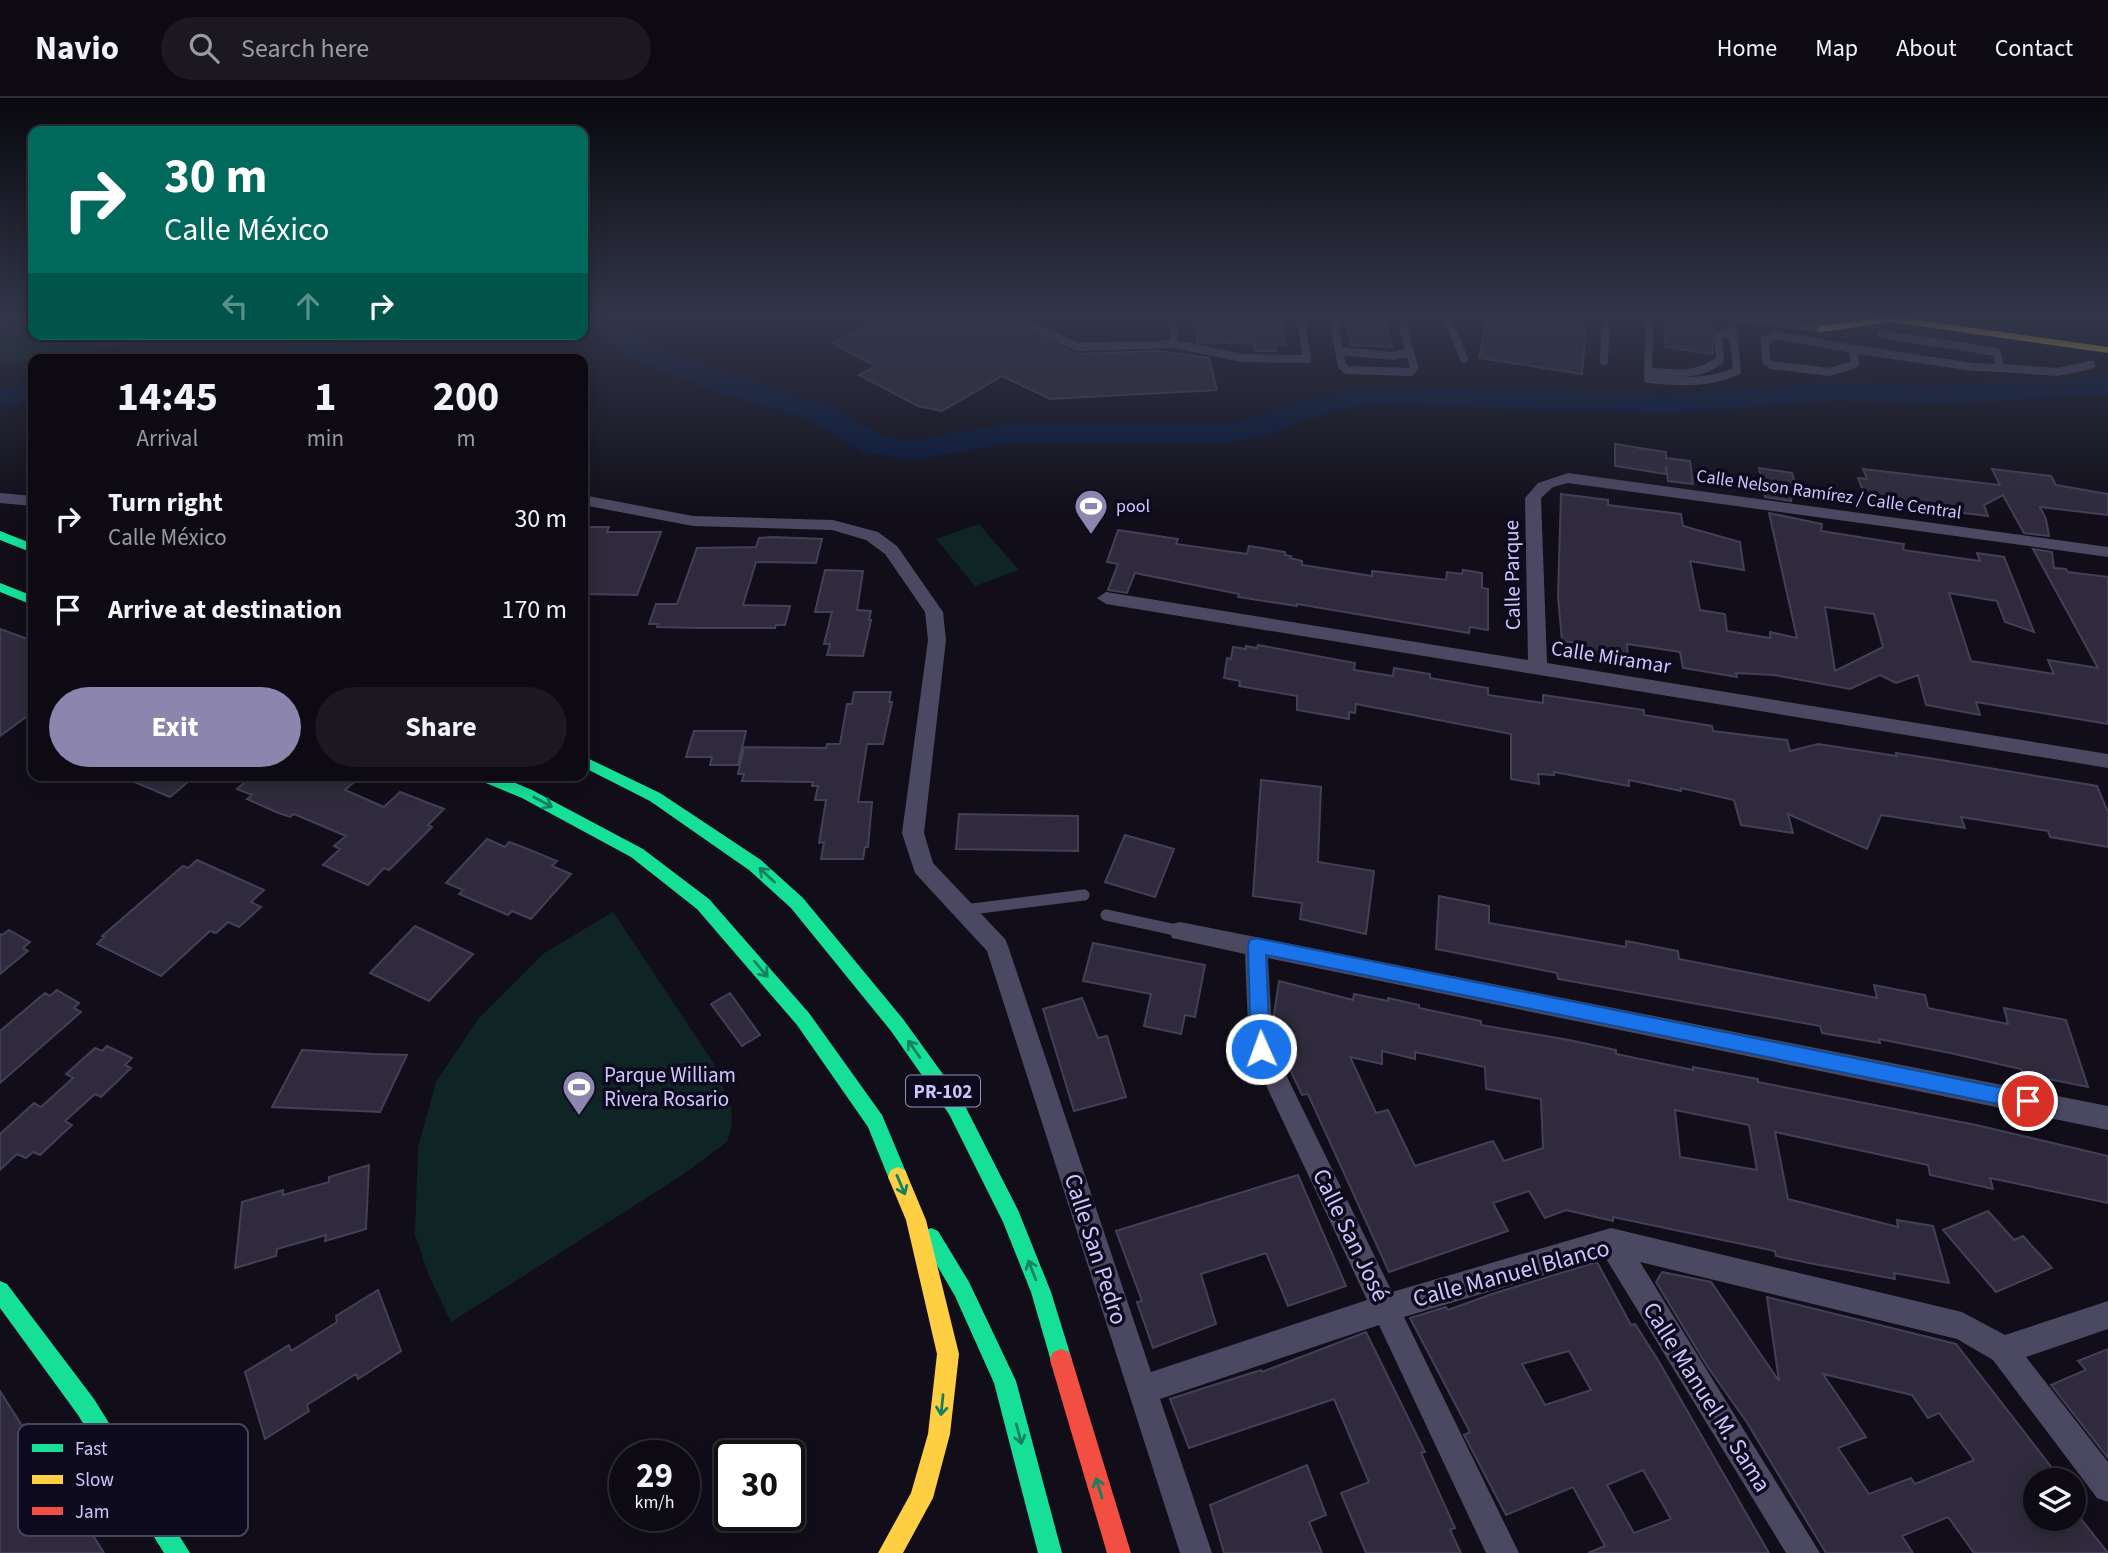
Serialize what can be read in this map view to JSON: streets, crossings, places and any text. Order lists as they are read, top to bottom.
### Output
{
  "streets": {
    "main road": ["PR-102"],
    "street": [
      "Calle Nelson Ramírez / Calle Central",
      "Calle Parque",
      "Calle Miramar",
      "Calle San José",
      "Calle San Pedro",
      "Calle Manuel Blanco",
      "Calle Manuel M. Sama"
    ]
  },
  "crossings": [
    ["Calle Nelson Ramírez / Calle Central", "Calle Parque"],
    ["Calle Parque", "Calle Miramar"],
    ["Calle San José", "Calle Manuel Blanco"],
    ["Calle San Pedro", "Calle Manuel Blanco"],
    ["Calle Manuel Blanco", "Calle Manuel M. Sama"]
  ],
  "places": {
    "sports": ["pool", "Parque William Rivera Rosario"]
  },
  "legend": ["Fast", "Slow", "Jam"],
  "page": {
    "header": "Navio",
    "search": "Search here",
    "nav": [
      "Home",
      "Map",
      "About",
      "Contact"
    ],
    "turn": ["30 m", "Calle México"],
    "eta": [
      "14:45",
      "Arrival",
      "1",
      "min",
      "200",
      "m"
    ],
    "list": [
      {
        "name": "Turn right",
        "note": "Calle México",
        "value": "30 m"
      },
      {
        "name": "Arrive at destination",
        "value": "170 m"
      }
    ],
    "buttons": ["Exit", "Share"],
    "speed": "29 km/h",
    "limit": "30"
  }
}
